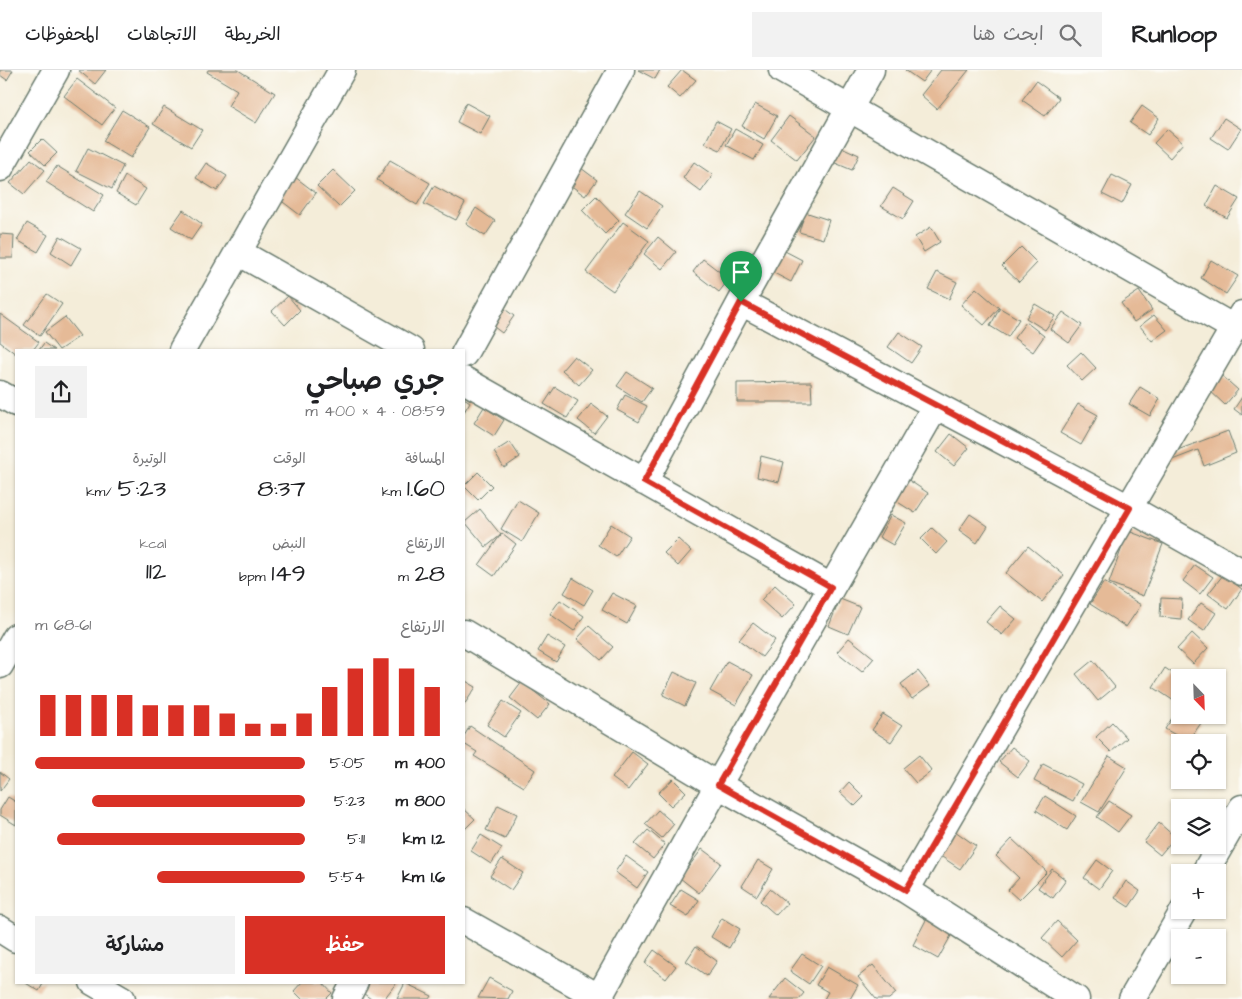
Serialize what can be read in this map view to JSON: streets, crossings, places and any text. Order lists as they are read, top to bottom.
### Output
{
  "north": "bottom right",
  "page": {
    "header": "Runloop",
    "search": "ابحث هنا",
    "nav": ["الخريطة", "الاتجاهات", "المحفوظات"],
    "heading": ["جري صباحي", "08:59 · 4 × 400 m"],
    "stats": [
      ["المسافة", "1.60 km"],
      ["الوقت", "8:37"],
      ["الوتيرة", "5:23 /km"],
      ["الارتفاع", "28 m"],
      ["النبض", "149 bpm"],
      ["kcal", "112"]
    ],
    "chart": ["الارتفاع", "61–68 m"],
    "map_buttons": ["+", "−"],
    "list": [
      {
        "name": "400 m",
        "note": "5:05"
      },
      {
        "name": "800 m",
        "note": "5:23"
      },
      {
        "name": "1.2 km",
        "note": "5:11"
      },
      {
        "name": "1.6 km",
        "note": "5:54"
      }
    ],
    "buttons": ["حفظ", "مشاركة"]
  }
}
